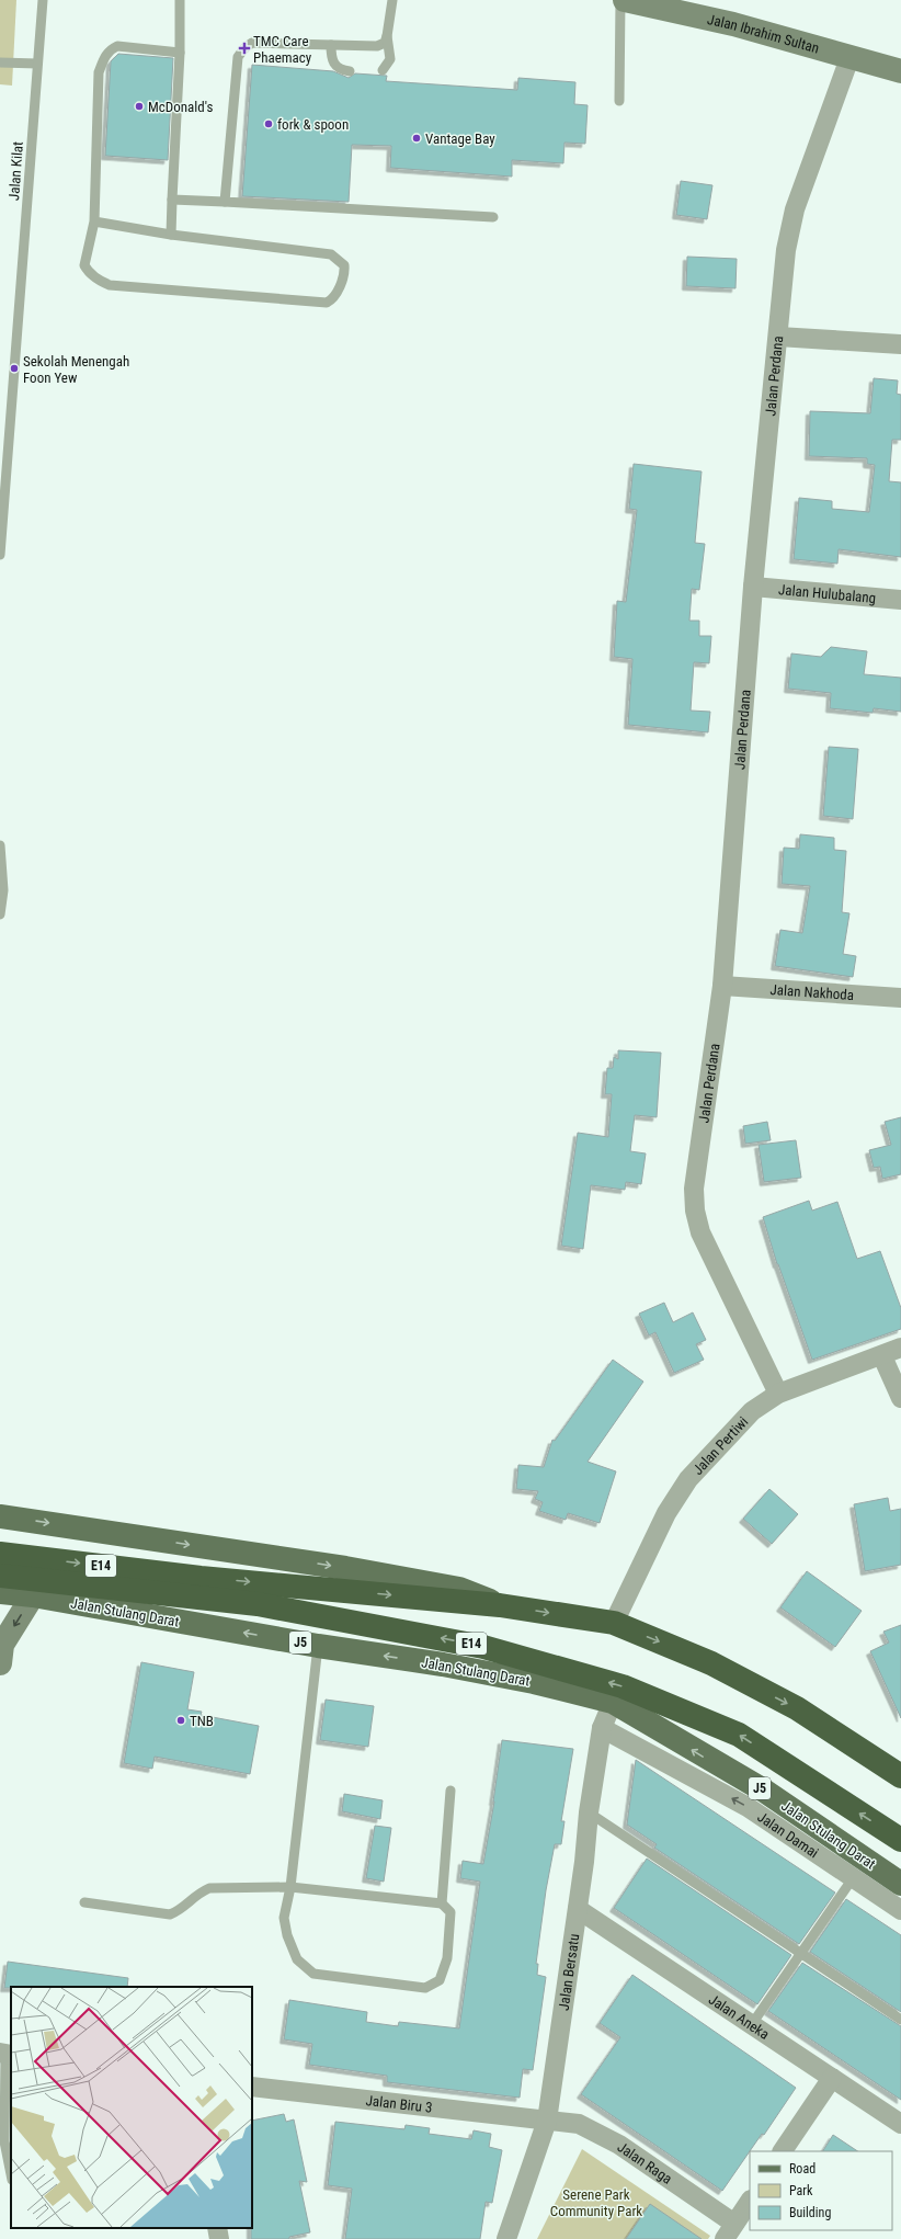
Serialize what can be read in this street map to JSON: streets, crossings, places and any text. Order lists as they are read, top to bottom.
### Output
{
  "streets": {
    "highway": ["E14"],
    "main road": ["Jalan Stulang Darat", "J5"],
    "street": [
      "Jalan Ibrahim Sultan",
      "Jalan Perdana",
      "Jalan Hulubalang",
      "Jalan Nakhoda",
      "Jalan Pertiwi",
      "Jalan Damai",
      "Jalan Bersatu",
      "Jalan Aneka",
      "Jalan Biru 3",
      "Jalan Raga"
    ],
    "lane": ["Jalan Kilat"]
  },
  "crossings": [
    ["Jalan Ibrahim Sultan", "Jalan Perdana"],
    ["Jalan Perdana", "Jalan Hulubalang"],
    ["Jalan Perdana", "Jalan Nakhoda"],
    ["Jalan Perdana", "Jalan Pertiwi"],
    ["Jalan Pertiwi", "E14"],
    ["Jalan Stulang Darat", "Jalan Bersatu"],
    ["Jalan Damai", "Jalan Bersatu"],
    ["Jalan Bersatu", "Jalan Aneka"],
    ["Jalan Bersatu", "Jalan Biru 3"],
    ["Jalan Bersatu", "Jalan Raga"],
    ["Jalan Biru 3", "Jalan Raga"]
  ],
  "one_way": ["Jalan Damai"],
  "parks": ["Serene Park Community Park"],
  "places": {
    "health": ["TMC Care Phaemacy"],
    "other": [
      "McDonald's",
      "fork & spoon",
      "Vantage Bay",
      "Sekolah Menengah Foon Yew",
      "TNB"
    ]
  },
  "legend": ["Road", "Park", "Building"]
}
